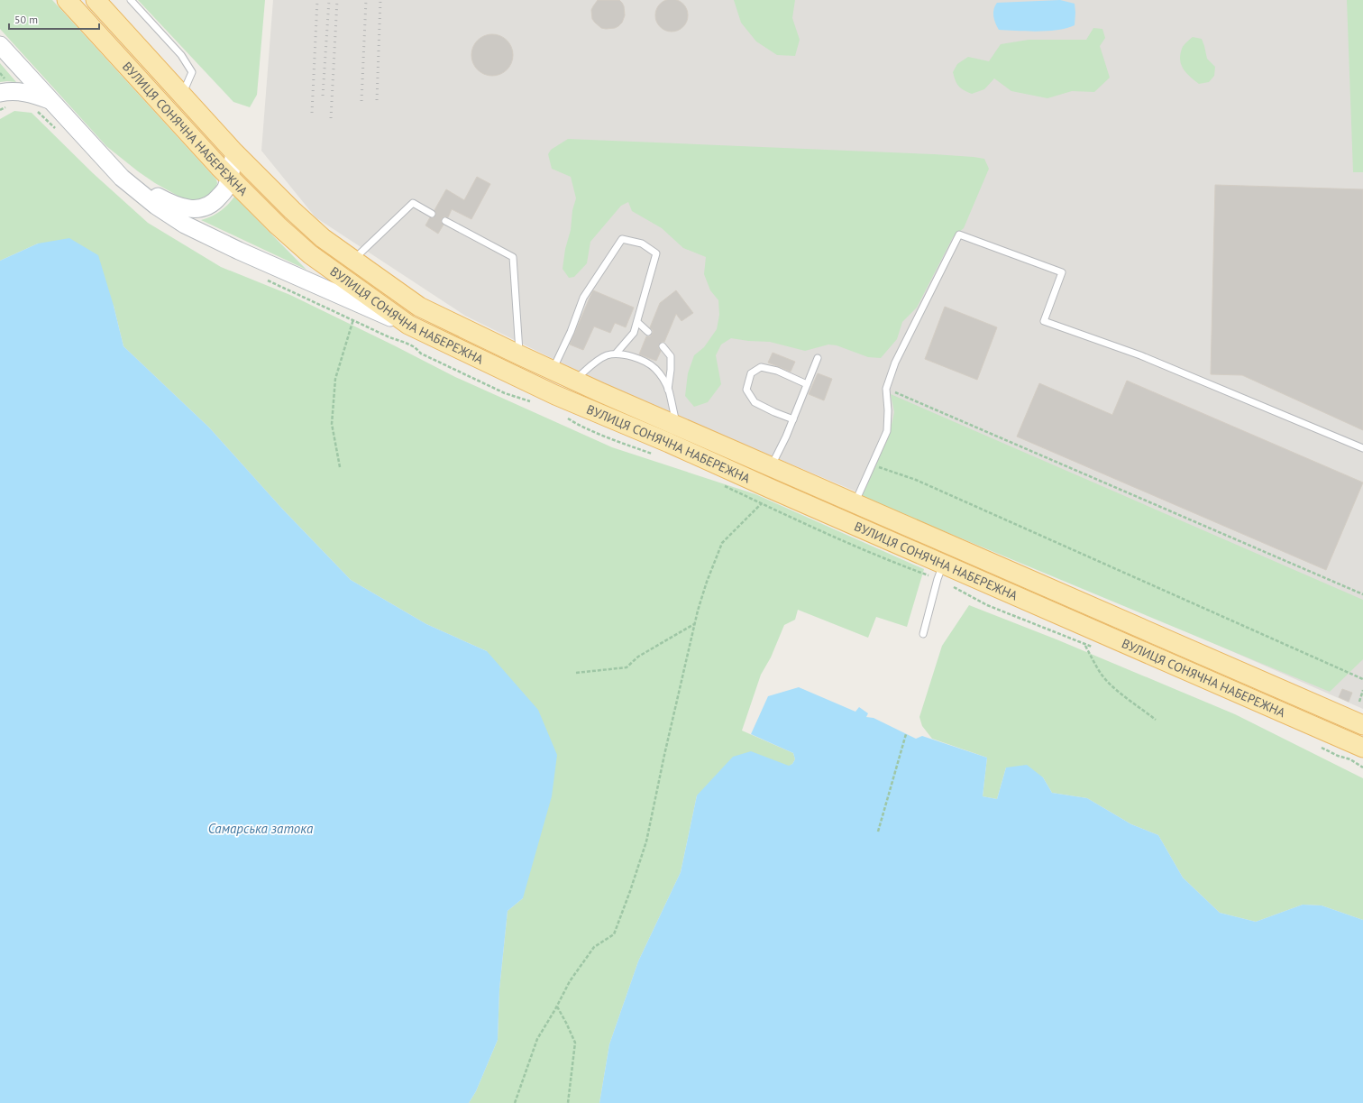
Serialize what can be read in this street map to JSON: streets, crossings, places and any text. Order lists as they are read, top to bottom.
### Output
{
  "streets": {
    "main road": ["ВУЛИЦЯ СОНЯЧНА НАБЕРЕЖНА"]
  },
  "water": ["Самарська затока"],
  "scale_bar": "50 m"
}
